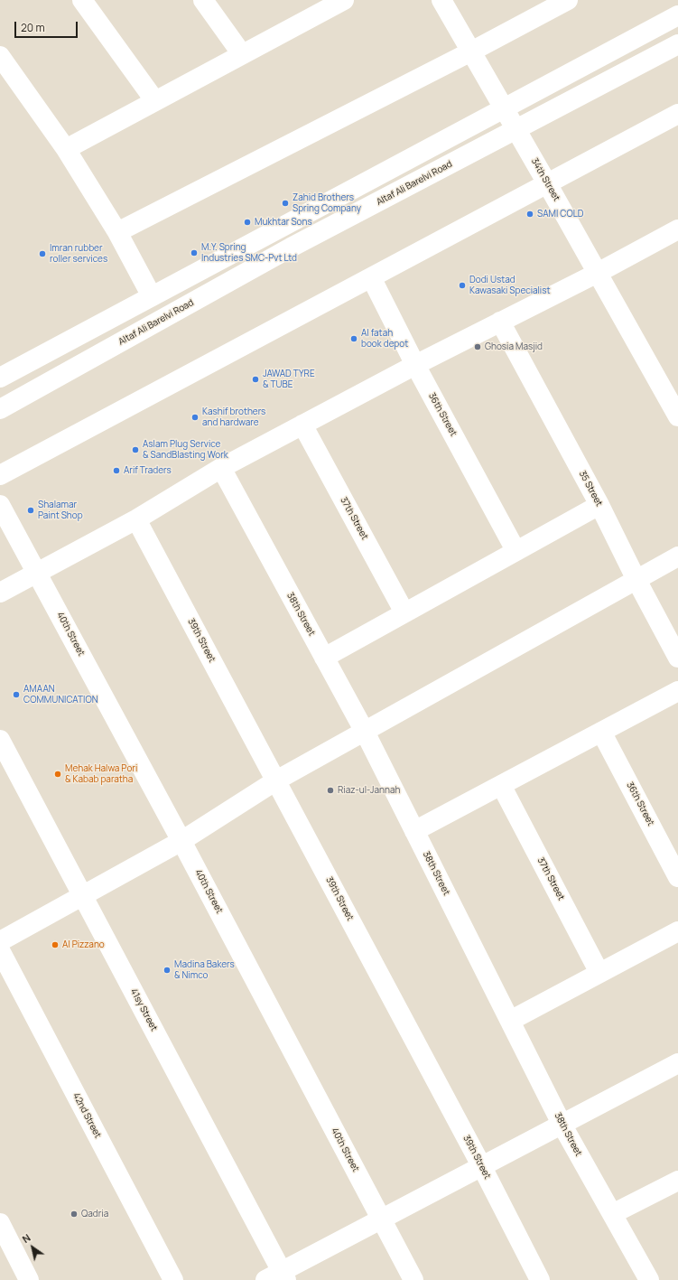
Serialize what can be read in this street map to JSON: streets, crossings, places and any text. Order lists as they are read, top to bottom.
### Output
{
  "streets": {
    "street": [
      "34th Street",
      "Altaf Ali Barelvi Road",
      "36th Street",
      "35 Street",
      "37th Street",
      "38th Street",
      "40th Street",
      "39th Street",
      "41sy Street",
      "42nd Street"
    ]
  },
  "crossings": [
    ["34th Street", "Altaf Ali Barelvi Road"]
  ],
  "places": [
    "Zahid Brothers Spring Company",
    "SAMI COLD",
    "Mukhtar Sons",
    "M.Y. Spring Industries SMC-Pvt Ltd",
    "Imran rubber roller services",
    "Dodi Ustad Kawasaki Specialist",
    "Al fatah book depot",
    "Ghosia Masjid",
    "JAWAD TYRE & TUBE",
    "Kashif brothers and hardware",
    "Aslam Plug Service & SandBlasting Work",
    "Arif Traders",
    "Shalamar Paint Shop",
    "AMAAN COMMUNICATION",
    "Mehak Halwa Pori & Kabab paratha",
    "Riaz-ul-Jannah",
    "Al Pizzano",
    "Madina Bakers & Nimco",
    "Qadria"
  ],
  "scale_bar": "20 m",
  "north": "top left"
}
